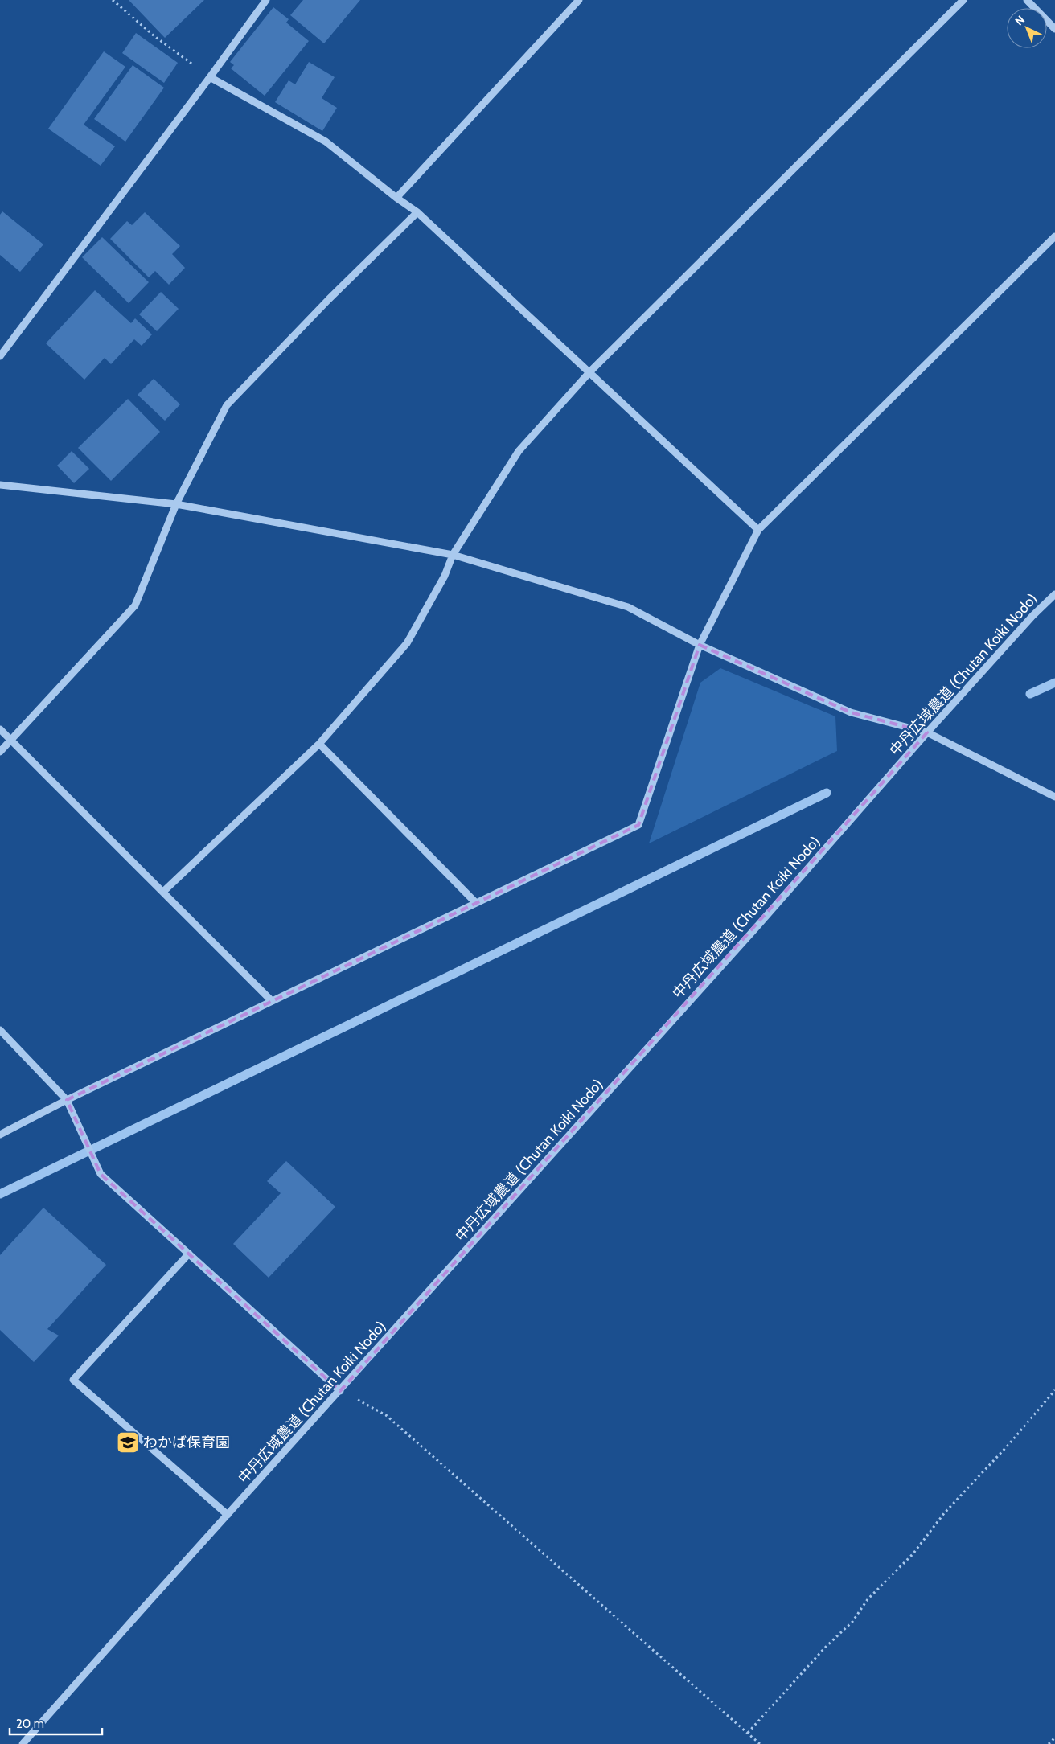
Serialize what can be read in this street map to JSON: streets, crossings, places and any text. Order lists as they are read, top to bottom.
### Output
{
  "streets": {
    "street": ["中丹広域農道 (Chutan Koiki Nodo)"]
  },
  "places": {
    "school or university": ["わかば保育園"]
  },
  "scale_bar": "20 m",
  "north": "top left"
}
